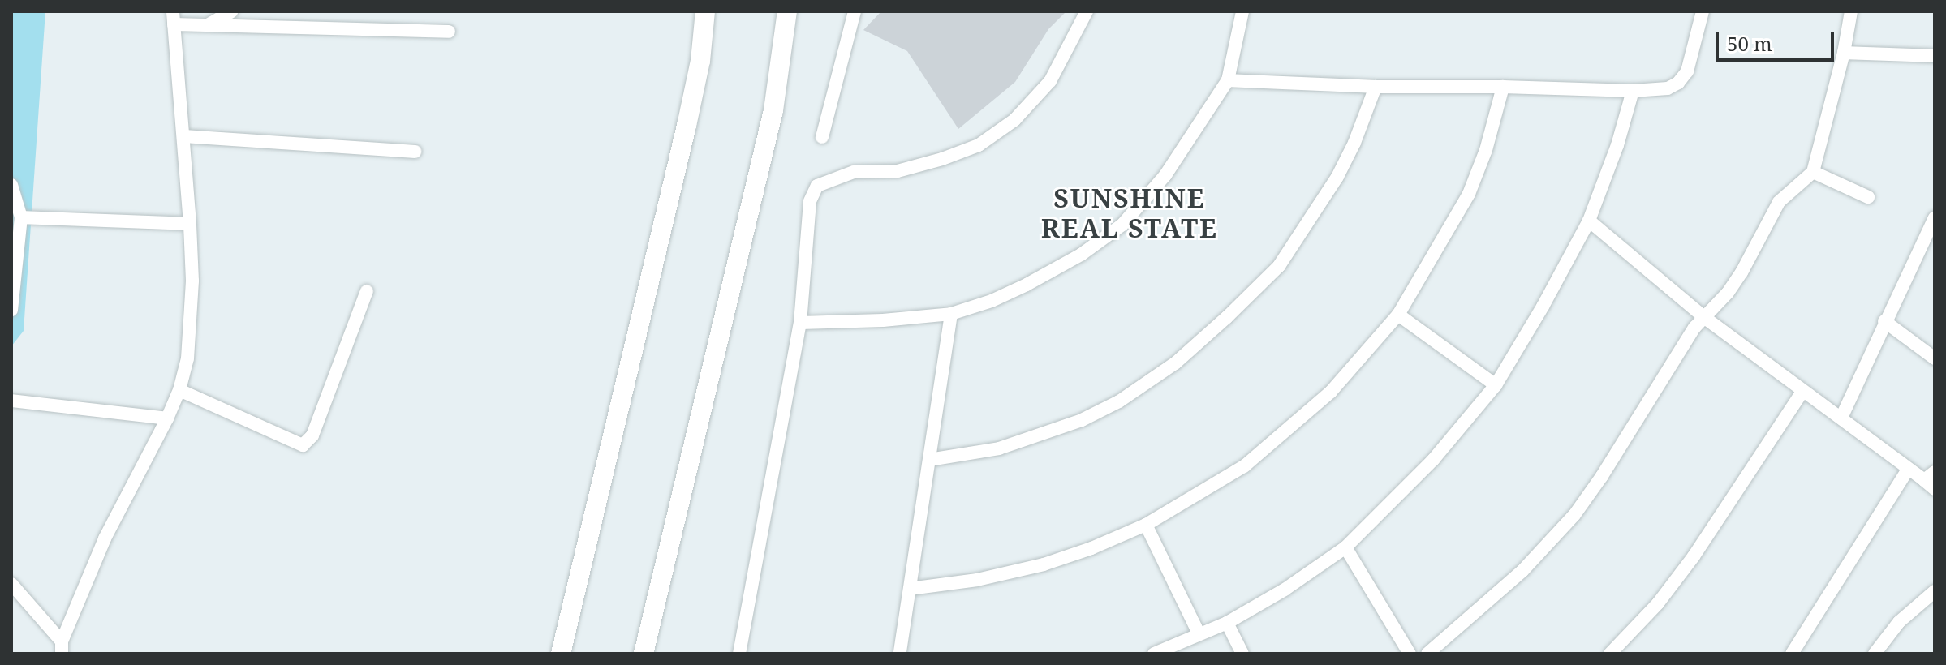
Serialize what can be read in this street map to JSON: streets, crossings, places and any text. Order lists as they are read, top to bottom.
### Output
{
  "districts": ["SUNSHINE REAL STATE"],
  "scale_bar": "50 m"
}
